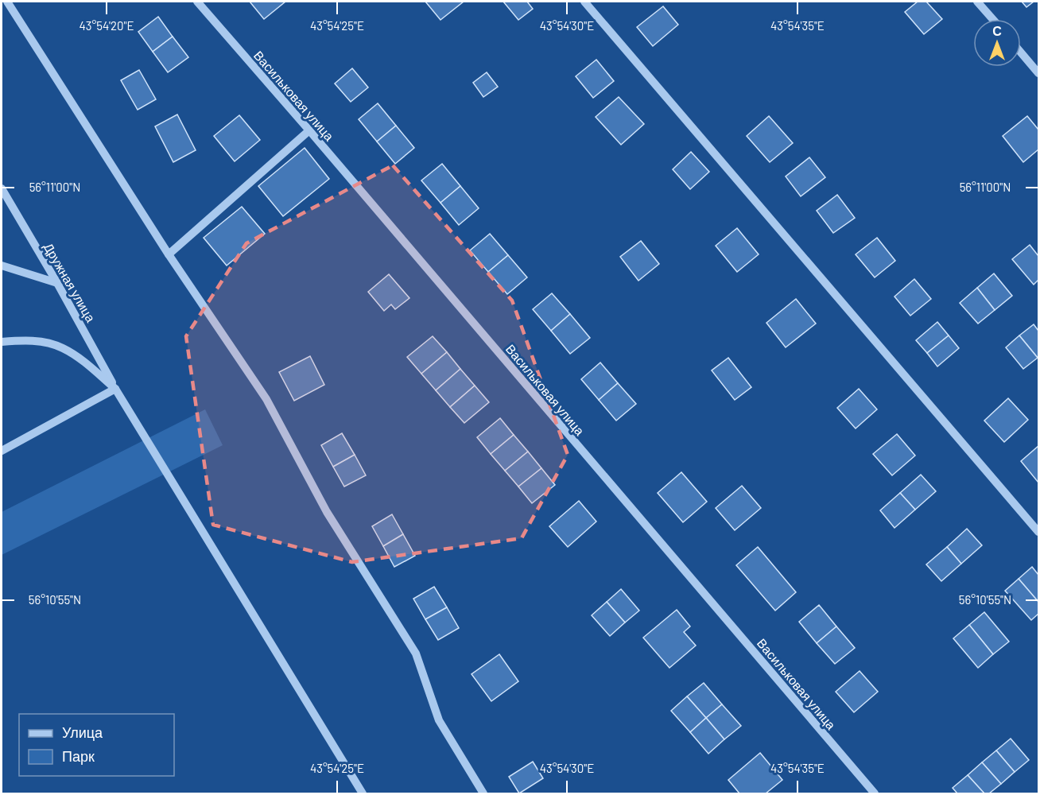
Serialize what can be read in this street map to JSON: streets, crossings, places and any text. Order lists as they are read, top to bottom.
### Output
{
  "streets": {
    "street": ["Васильковая улица", "Дружная улица"]
  },
  "legend": ["Улица", "Парк"],
  "north": "top",
  "coordinates": [
    "43°54'20\"E",
    "43°54'25\"E",
    "43°54'30\"E",
    "43°54'35\"E",
    "56°11'00\"N",
    "56°10'55\"N"
  ]
}
